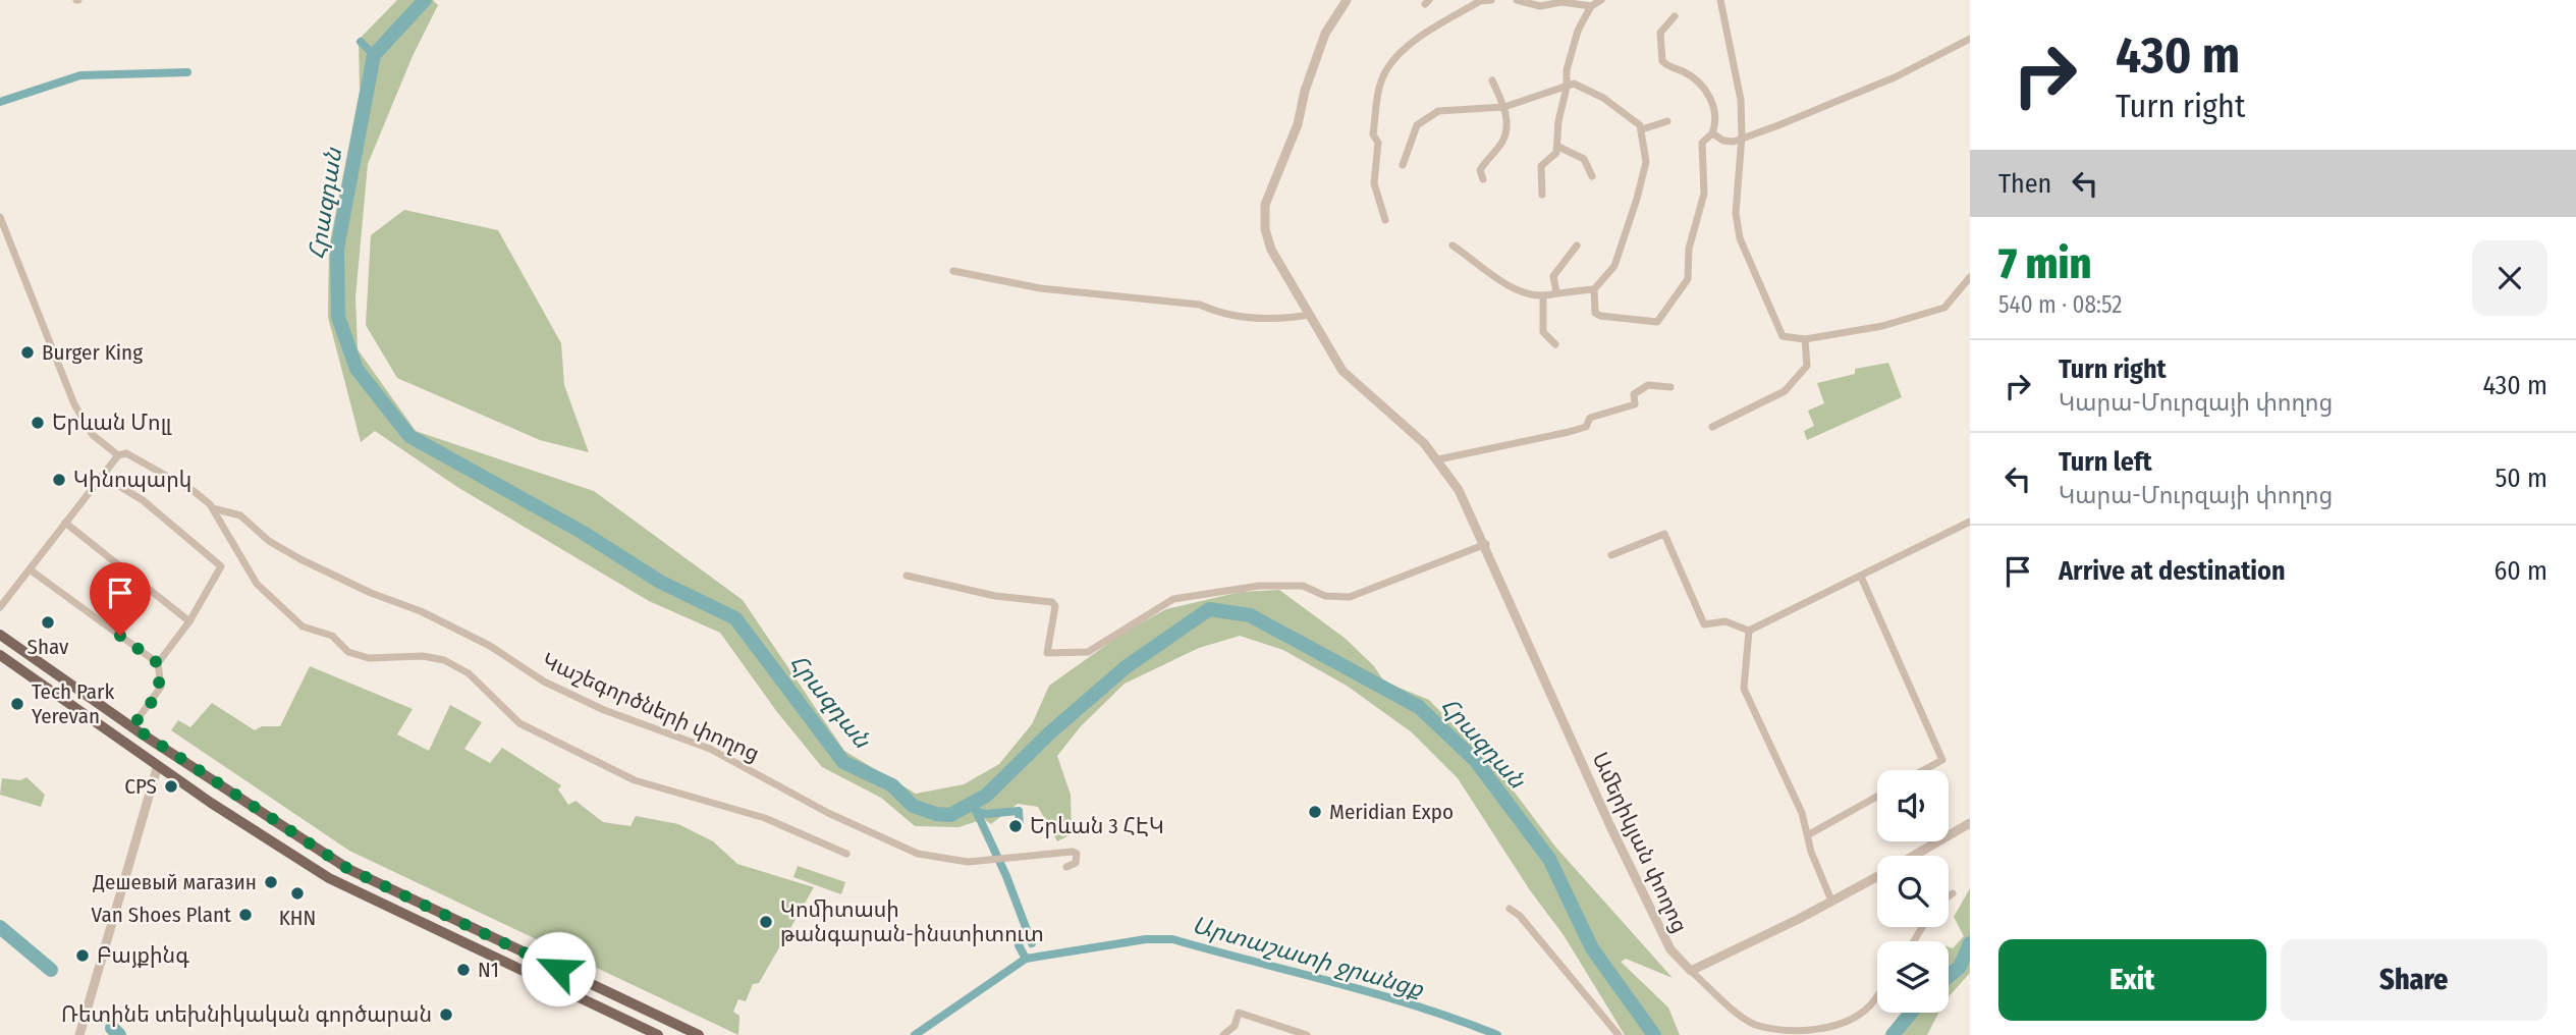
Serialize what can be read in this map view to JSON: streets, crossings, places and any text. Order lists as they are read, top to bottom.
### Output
{
  "streets": {
    "street": ["Կաշեգործների փողոց", "Ամերիկյան փողոց"]
  },
  "water": ["Հրազդան", "Արտաշատի ջրանցք"],
  "places": [
    "Burger King",
    "Երևան Մոլլ",
    "Կինոպարկ",
    "Shav",
    "Tech Park Yerevan",
    "CPS",
    "Meridian Expo",
    "Երևան 3 ՀԷԿ",
    "Дешевый магазин",
    "KHN",
    "Van Shoes Plant",
    "Կոմիտասի թանգարան-ինստիտուտ",
    "Բայքինգ",
    "N1",
    "Ռետինե տեխնիկական գործարան"
  ],
  "page": {
    "turn": ["430 m", "Turn right"],
    "then": "Then",
    "heading": ["7 min", "540 m · 08:52"],
    "list": [
      {
        "name": "Turn right",
        "note": "Կարա-Մուրզայի փողոց",
        "value": "430 m"
      },
      {
        "name": "Turn left",
        "note": "Կարա-Մուրզայի փողոց",
        "value": "50 m"
      },
      {
        "name": "Arrive at destination",
        "value": "60 m"
      }
    ],
    "buttons": ["Exit", "Share"]
  }
}
